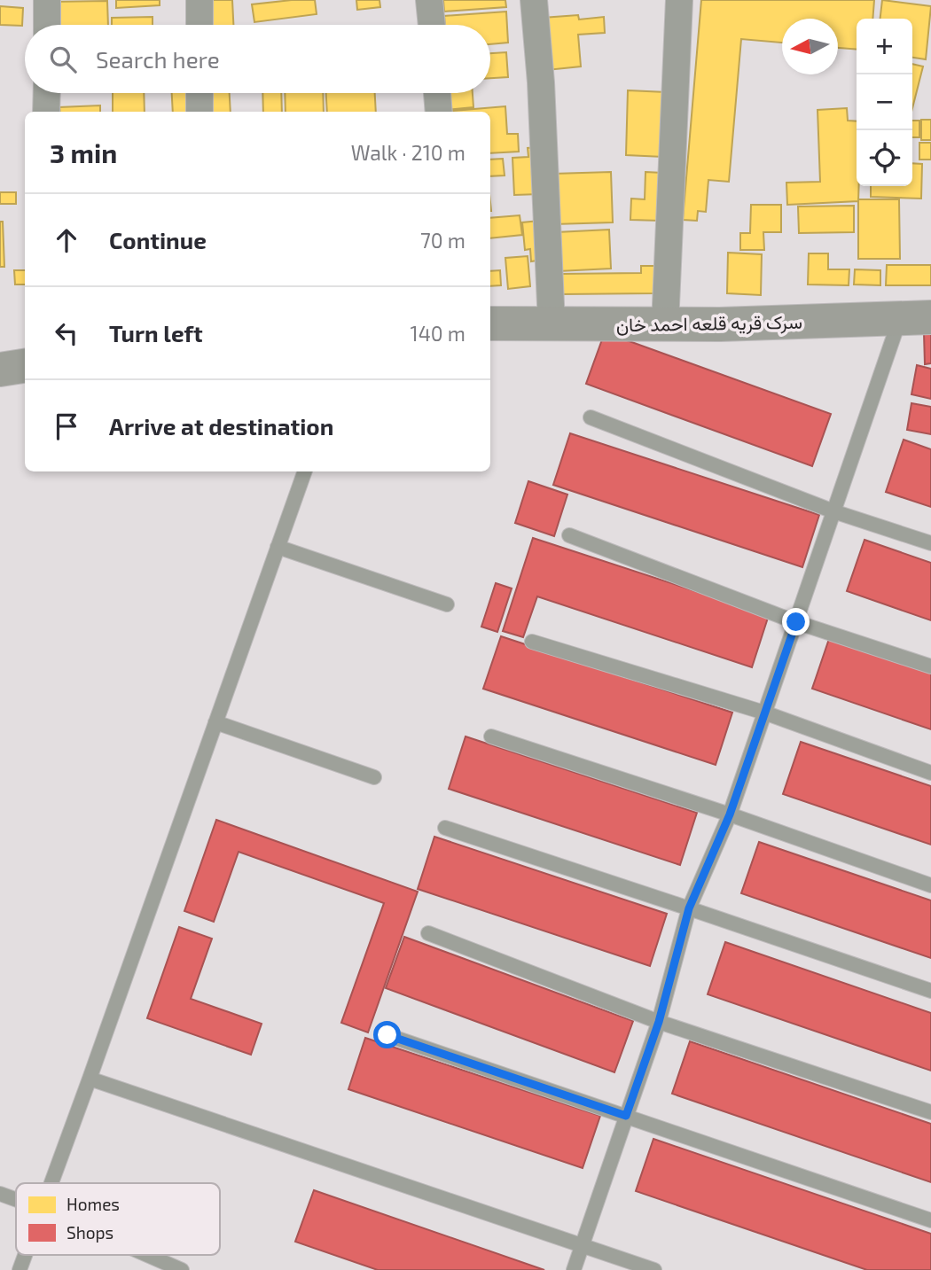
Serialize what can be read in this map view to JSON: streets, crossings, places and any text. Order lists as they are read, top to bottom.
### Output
{
  "streets": {
    "street": ["سرک قریه قلعه احمد خان"]
  },
  "legend": ["Homes", "Shops"],
  "north": "left",
  "page": {
    "map_buttons": ["+", "−"],
    "search": "Search here",
    "heading": ["3 min", "Walk · 210 m"],
    "list": [
      ["Continue", "70 m"],
      ["Turn left", "140 m"],
      "Arrive at destination"
    ]
  }
}
